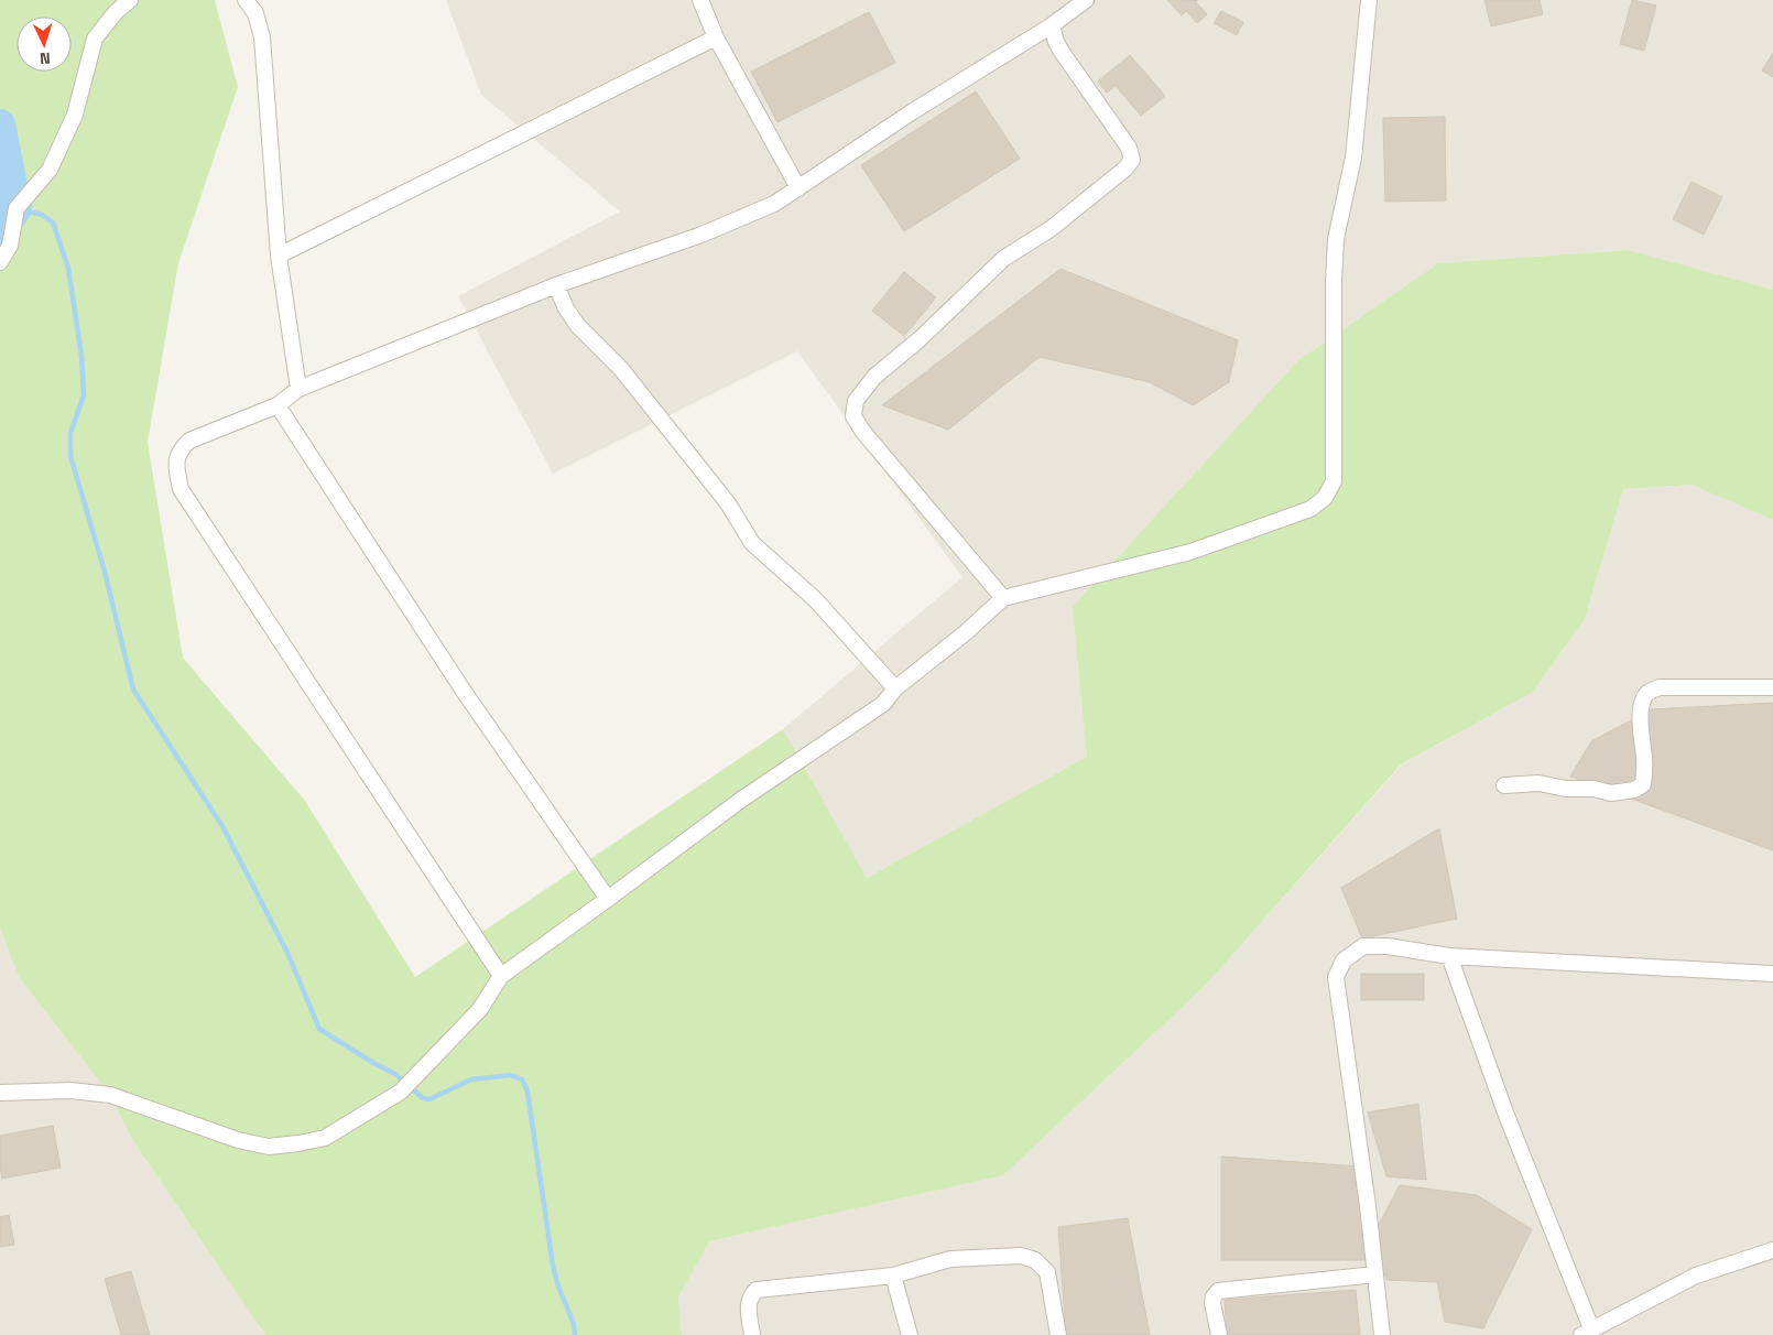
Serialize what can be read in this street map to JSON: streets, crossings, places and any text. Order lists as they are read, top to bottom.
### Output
{
  "north": "bottom"
}
